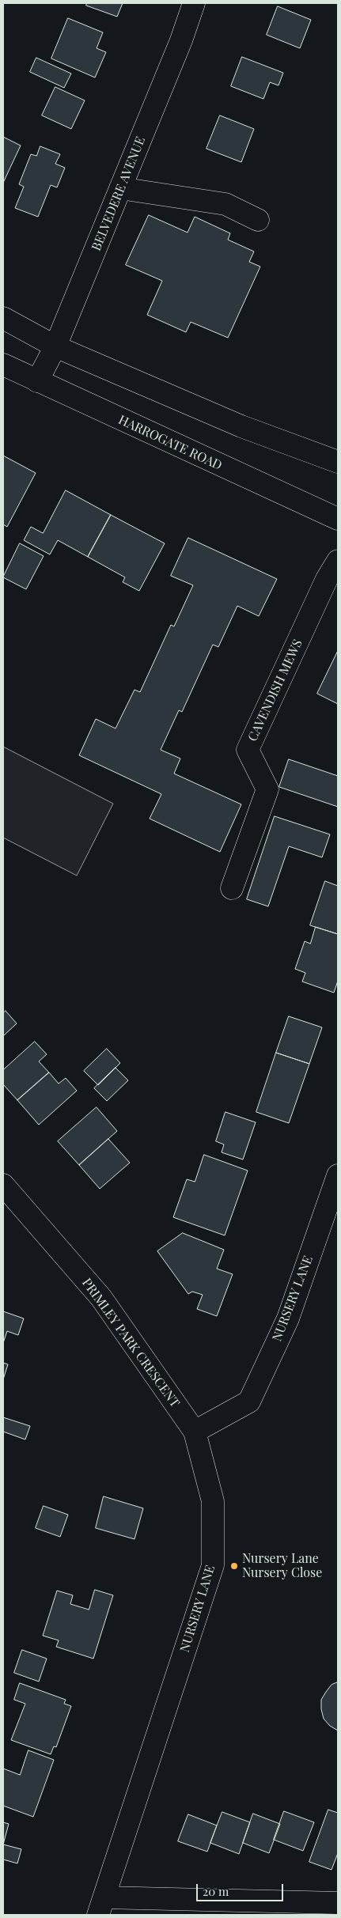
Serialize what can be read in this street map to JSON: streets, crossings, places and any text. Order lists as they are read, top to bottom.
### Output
{
  "streets": {
    "main road": [
      "BELVEDERE AVENUE",
      "HARROGATE ROAD",
      "CAVENDISH MEWS",
      "NURSERY LANE",
      "PRIMLEY PARK CRESCENT"
    ]
  },
  "crossings": [
    ["BELVEDERE AVENUE", "HARROGATE ROAD"],
    ["NURSERY LANE", "PRIMLEY PARK CRESCENT"]
  ],
  "places": ["Nursery Lane Nursery Close"],
  "scale_bar": "20 m"
}
